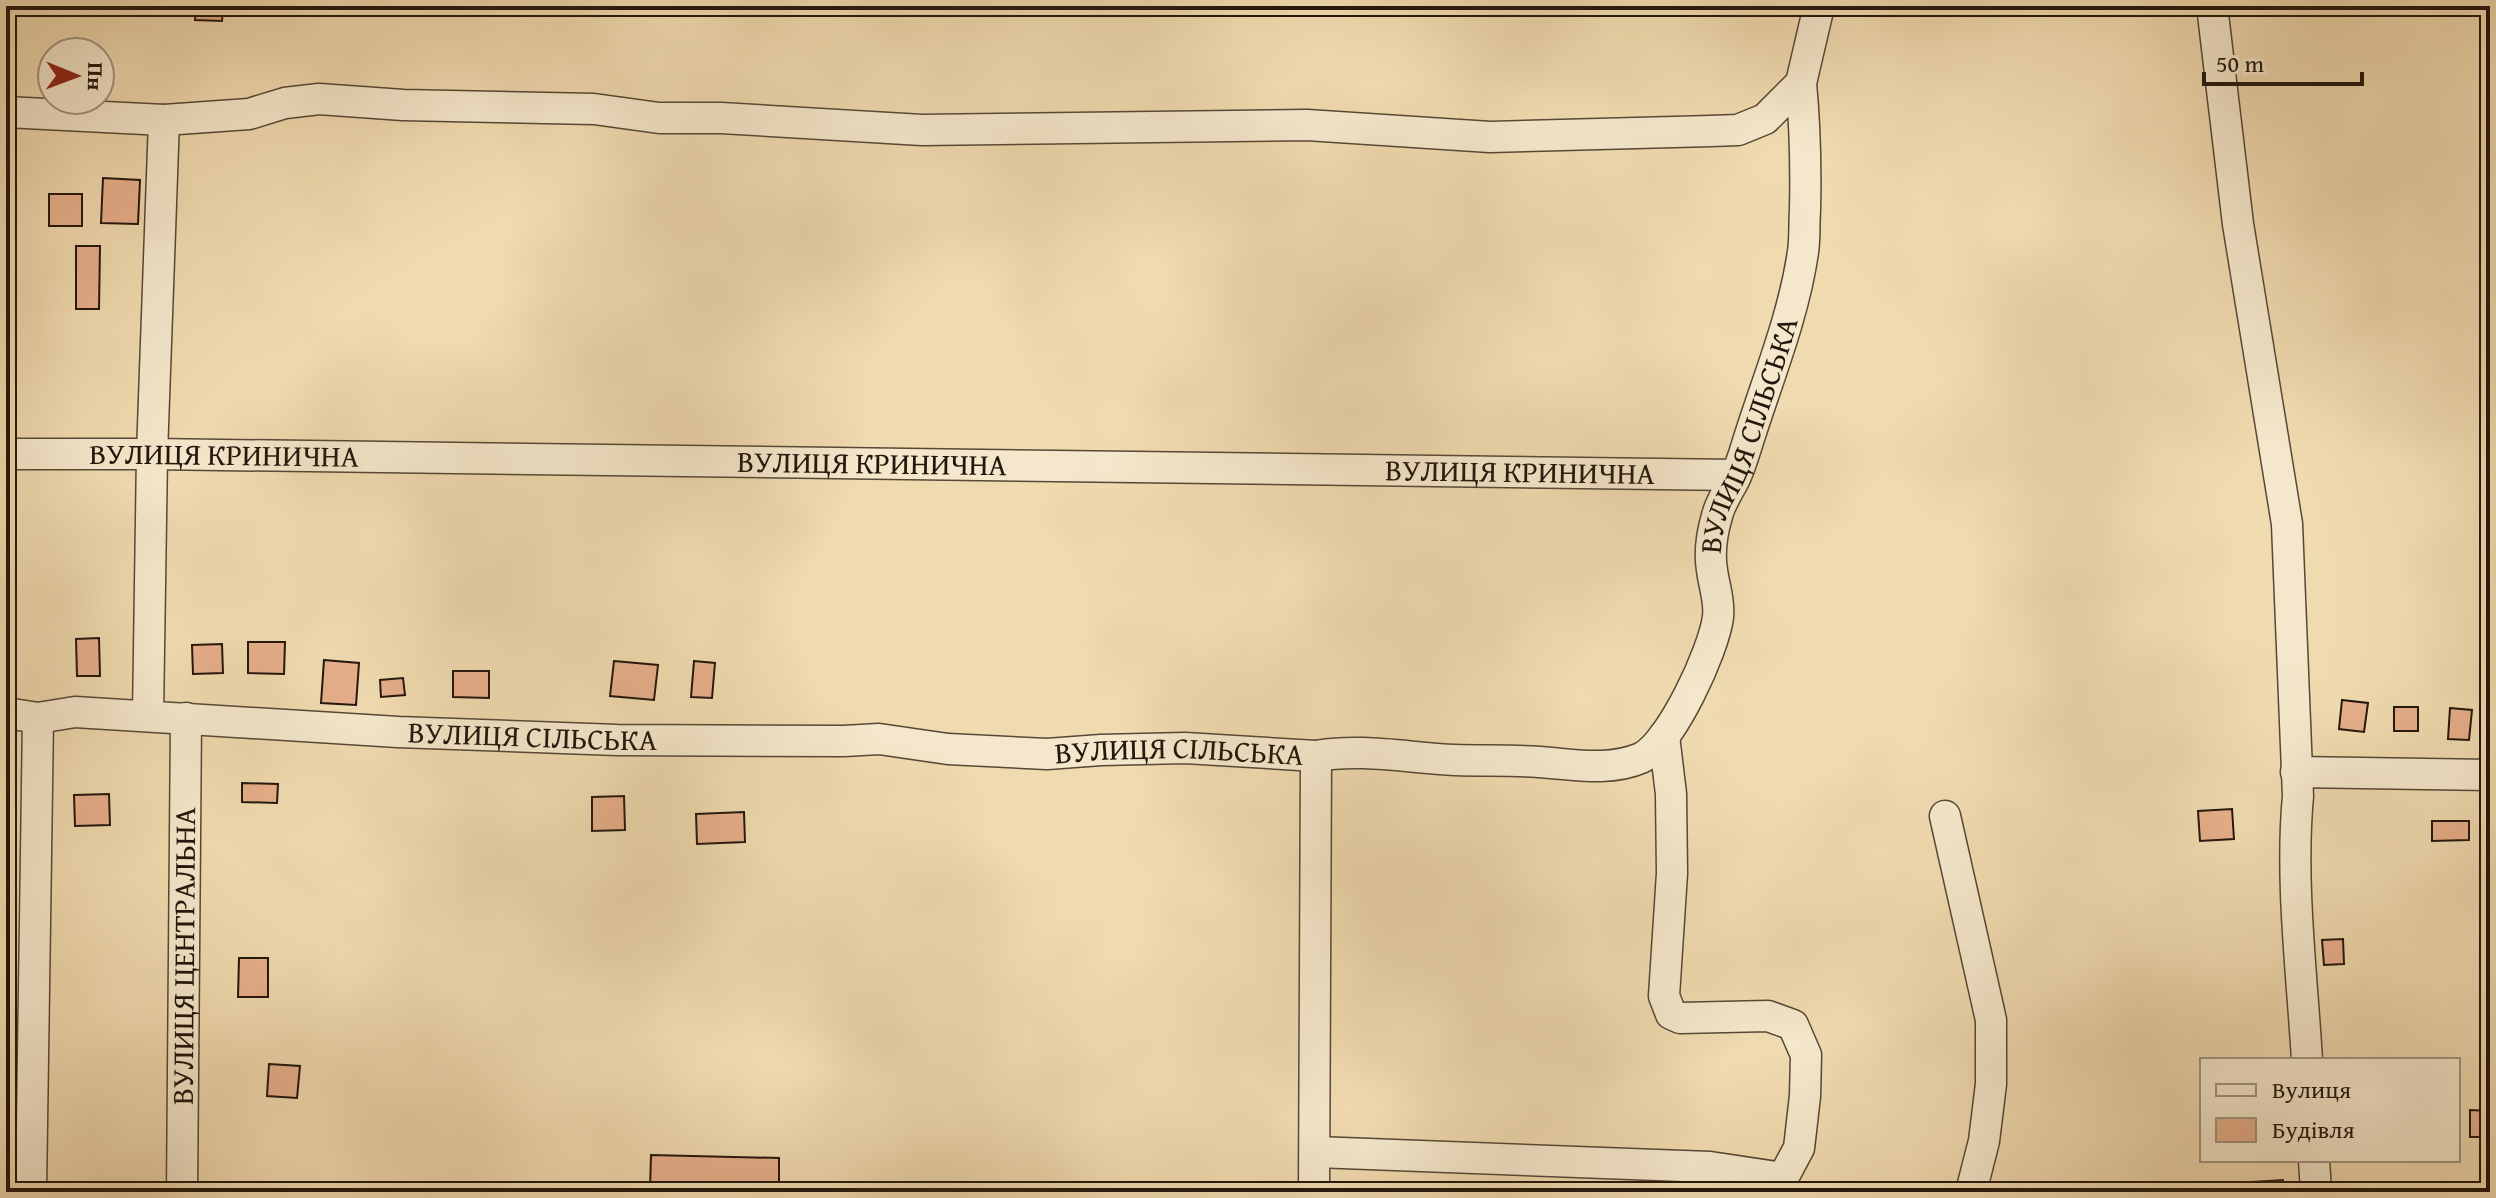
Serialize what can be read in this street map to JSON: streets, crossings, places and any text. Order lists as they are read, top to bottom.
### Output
{
  "streets": {
    "street": ["ВУЛИЦЯ СІЛЬСЬКА", "ВУЛИЦЯ КРИНИЧНА", "ВУЛИЦЯ ЦЕНТРАЛЬНА"]
  },
  "crossings": [
    ["ВУЛИЦЯ СІЛЬСЬКА", "ВУЛИЦЯ КРИНИЧНА"],
    ["ВУЛИЦЯ СІЛЬСЬКА", "ВУЛИЦЯ ЦЕНТРАЛЬНА"]
  ],
  "legend": ["Вулиця", "Будівля"],
  "scale_bar": "50 m",
  "north": "right"
}
